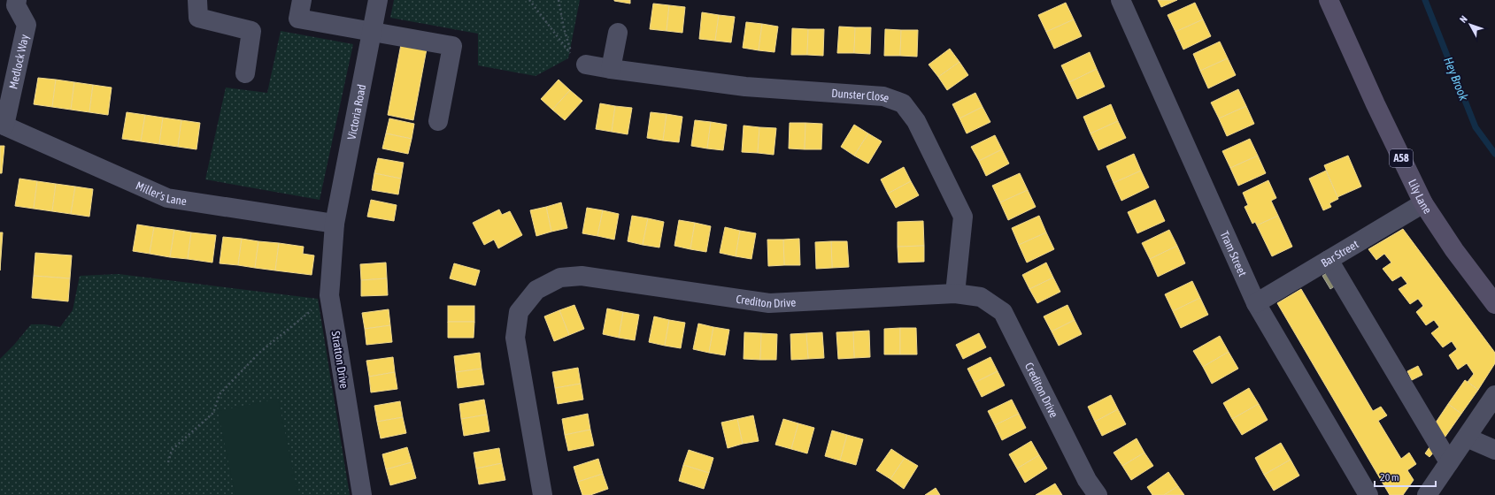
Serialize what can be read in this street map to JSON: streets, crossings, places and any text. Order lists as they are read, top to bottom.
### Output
{
  "streets": {
    "main road": ["A58", "Lily Lane"],
    "street": [
      "Medlock Way",
      "Dunster Close",
      "Victoria Road",
      "Miller's Lane",
      "Bar Street",
      "Tram Street",
      "Crediton Drive",
      "Stratton Drive"
    ]
  },
  "crossings": [
    ["Medlock Way", "Miller's Lane"],
    ["Dunster Close", "Crediton Drive"],
    ["Victoria Road", "Miller's Lane"],
    ["Victoria Road", "Stratton Drive"],
    ["Miller's Lane", "Stratton Drive"],
    ["Lily Lane", "Bar Street"],
    ["Bar Street", "Tram Street"]
  ],
  "water": ["Hey Brook"],
  "scale_bar": "20 m",
  "north": "top left"
}
